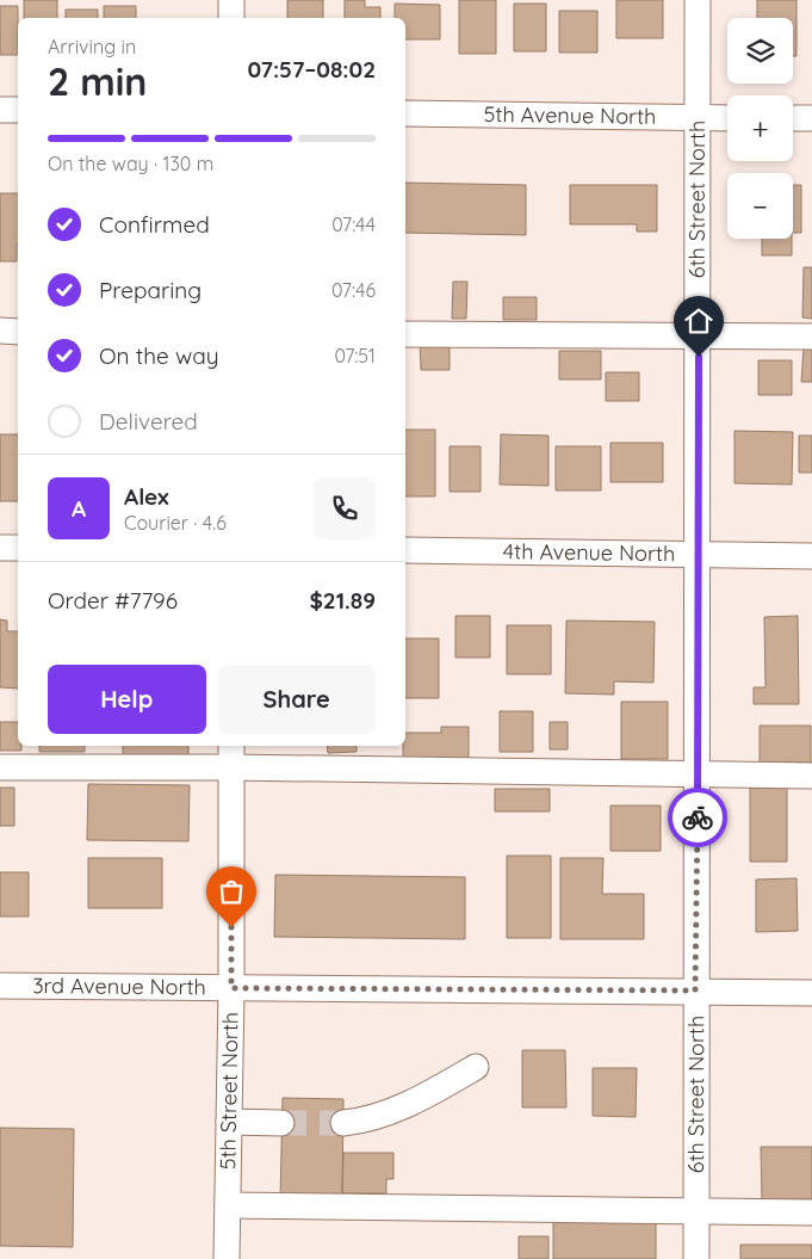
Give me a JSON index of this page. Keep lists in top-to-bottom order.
{
  "streets": {
    "street": [
      "5th Avenue North",
      "6th Street North",
      "4th Avenue North",
      "3rd Avenue North",
      "5th Street North"
    ]
  },
  "crossings": [
    ["5th Avenue North", "6th Street North"],
    ["6th Street North", "4th Avenue North"],
    ["6th Street North", "3rd Avenue North"],
    ["3rd Avenue North", "5th Street North"]
  ],
  "page": {
    "map_buttons": ["+", "−"],
    "heading": ["2 min", "Arriving in", "07:57–08:02"],
    "panel": [
      "Alex",
      "Courier · 4.6",
      "Order #7796",
      "$21.89"
    ],
    "bar": "On the way · 130 m",
    "list": [
      ["Confirmed", "07:44"],
      ["Preparing", "07:46"],
      ["On the way", "07:51"],
      "Delivered"
    ],
    "round": "A",
    "buttons": ["Help", "Share"]
  }
}
